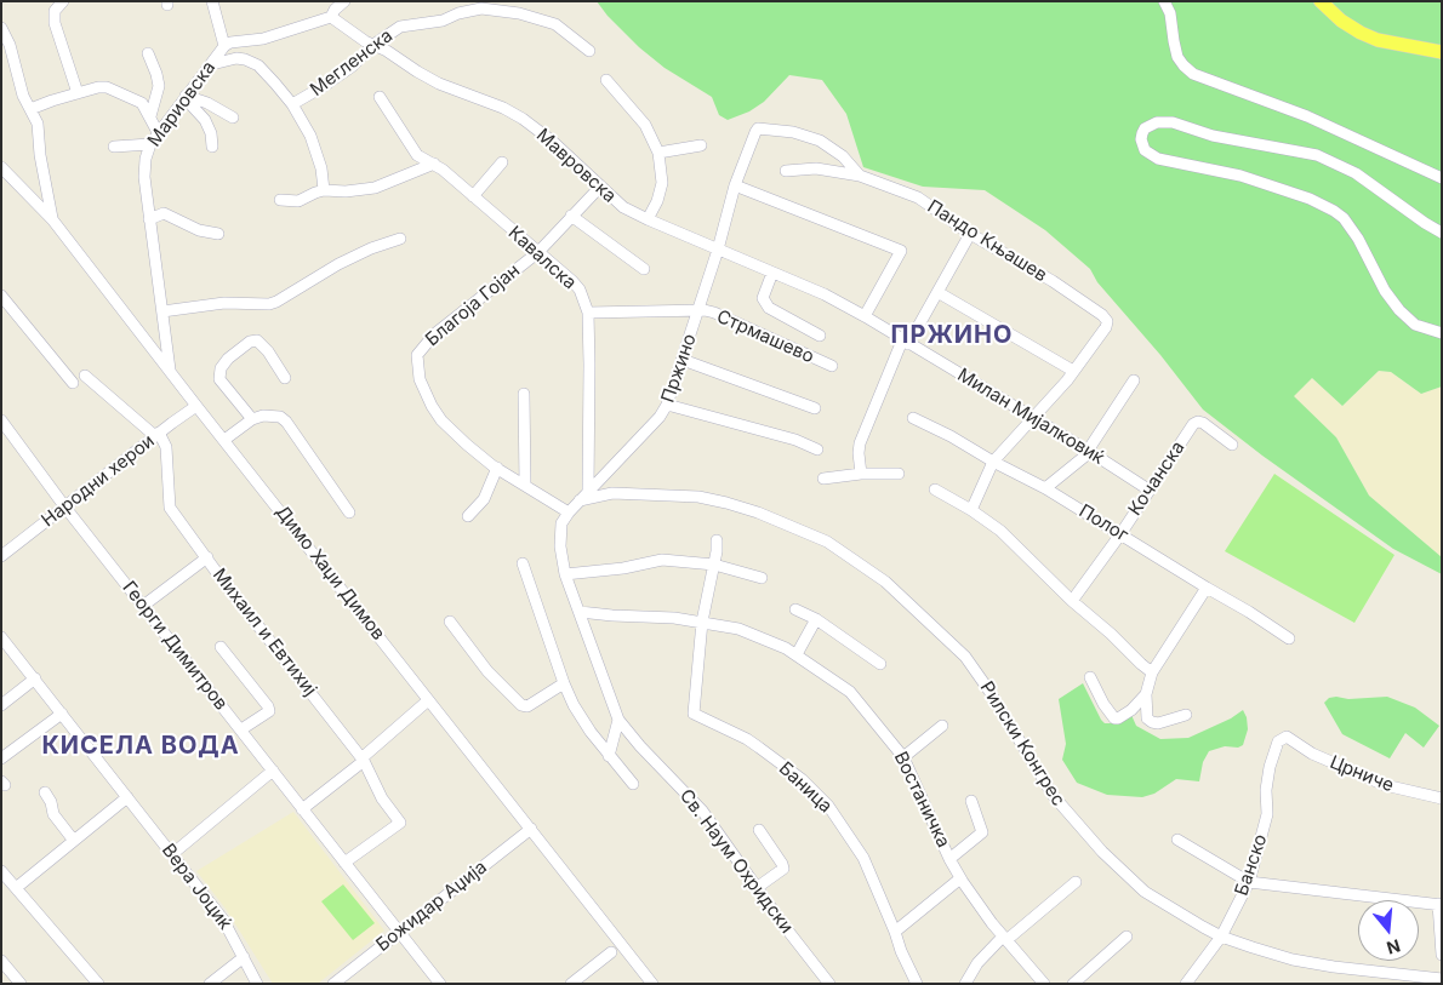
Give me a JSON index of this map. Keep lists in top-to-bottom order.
{
  "streets": {
    "street": [
      "Мегленска",
      "Мариовска",
      "Мавровска",
      "Пандо Књашев",
      "Кавалска",
      "Благоја Гојан",
      "Стрмашево",
      "Пржино",
      "Милан Мијалковиќ",
      "Кочанска",
      "Народни херои",
      "Полог",
      "Димо Хаџи Димов",
      "Михаил и Евтихиј",
      "Георги Димитров",
      "Рилски Конгрес",
      "Црниче",
      "Баница",
      "Востаничка",
      "Св. Наум Охридски",
      "Банско",
      "Вера Јоциќ",
      "Божидар Аџија"
    ]
  },
  "crossings": [
    ["Мегленска", "Мавровска"],
    ["Мариовска", "Димо Хаџи Димов"],
    ["Мавровска", "Благоја Гојан"],
    ["Мавровска", "Пржино"],
    ["Мавровска", "Милан Мијалковиќ"],
    ["Пандо Књашев", "Пржино"],
    ["Кавалска", "Благоја Гојан"],
    ["Кавалска", "Стрмашево"],
    ["Кавалска", "Пржино"],
    ["Благоја Гојан", "Пржино"],
    ["Стрмашево", "Пржино"],
    ["Пржино", "Милан Мијалковиќ"],
    ["Пржино", "Рилски Конгрес"],
    ["Пржино", "Востаничка"],
    ["Пржино", "Св. Наум Охридски"],
    ["Милан Мијалковиќ", "Кочанска"],
    ["Кочанска", "Полог"],
    ["Народни херои", "Димо Хаџи Димов"],
    ["Народни херои", "Михаил и Евтихиј"],
    ["Народни херои", "Георги Димитров"],
    ["Димо Хаџи Димов", "Божидар Аџија"],
    ["Михаил и Евтихиј", "Георги Димитров"],
    ["Георги Димитров", "Божидар Аџија"],
    ["Рилски Конгрес", "Банско"],
    ["Црниче", "Банско"],
    ["Баница", "Востаничка"],
    ["Востаничка", "Св. Наум Охридски"]
  ],
  "districts": ["ПРЖИНО", "КИСЕЛА ВОДА"],
  "north": "bottom"
}
